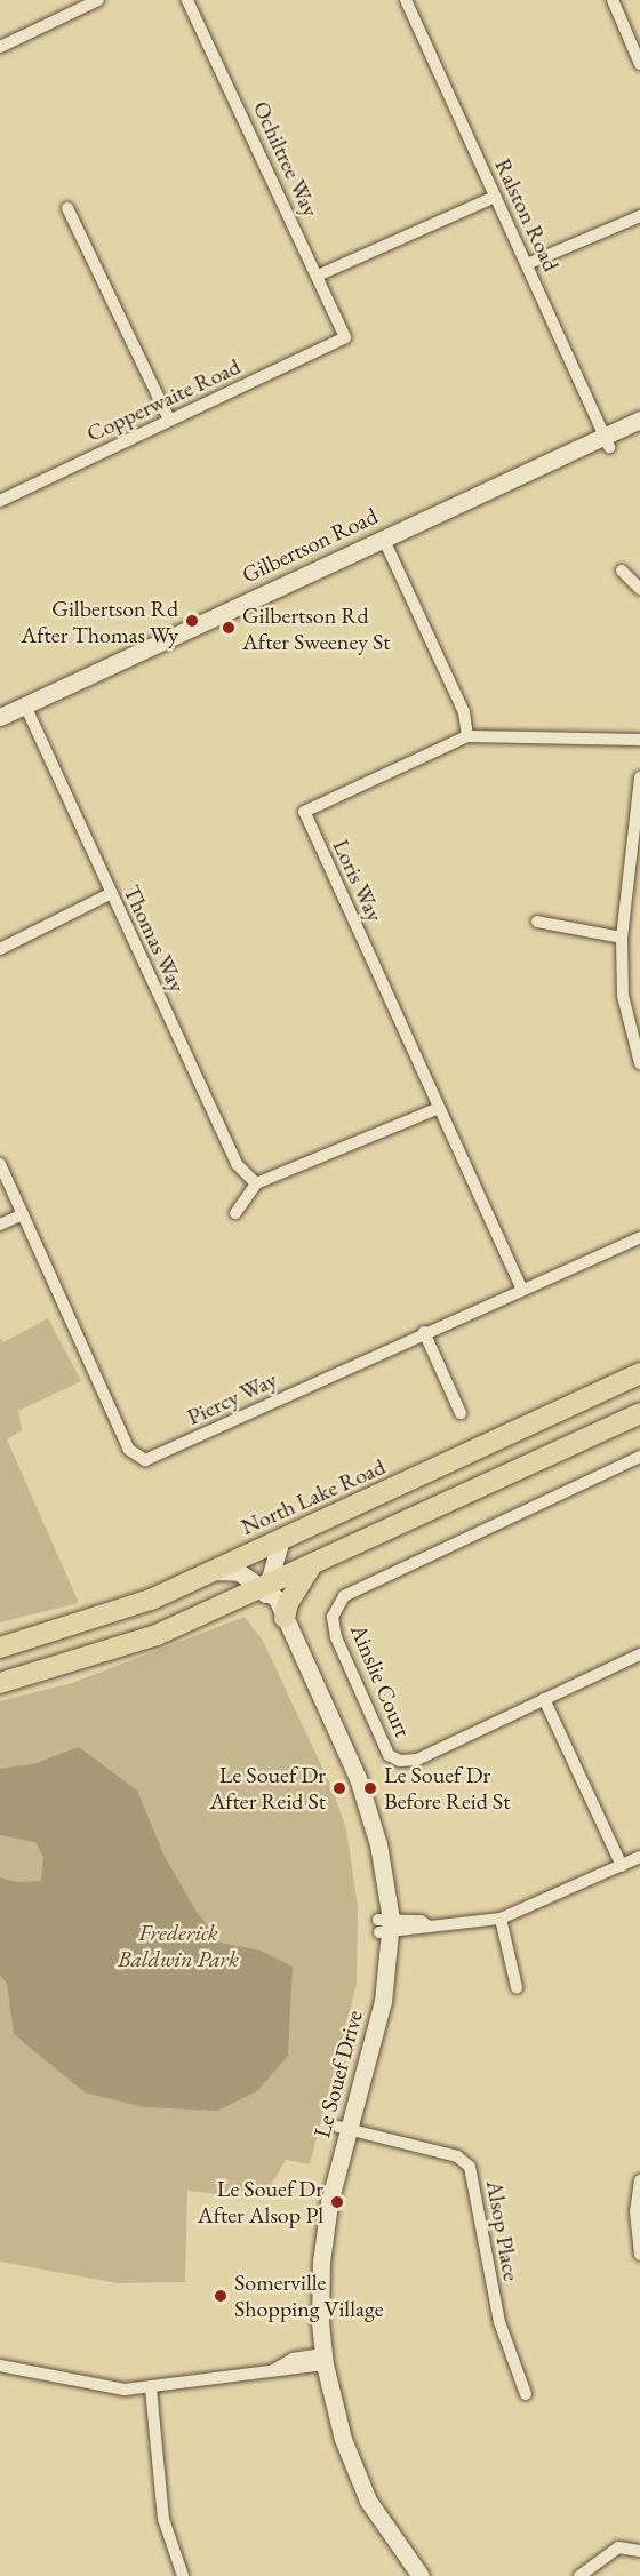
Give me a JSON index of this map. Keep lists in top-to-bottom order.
{
  "streets": {
    "main road": ["North Lake Road"],
    "street": [
      "Ochiltree Way",
      "Ralston Road",
      "Copperwaite Road",
      "Gilbertson Road",
      "Loris Way",
      "Thomas Way",
      "Piercy Way",
      "Ainslie Court",
      "Le Souef Drive",
      "Alsop Place"
    ]
  },
  "crossings": [
    ["Ochiltree Way", "Copperwaite Road"],
    ["Ralston Road", "Gilbertson Road"],
    ["Gilbertson Road", "Thomas Way"],
    ["Loris Way", "Piercy Way"],
    ["North Lake Road", "Le Souef Drive"],
    ["Le Souef Drive", "Alsop Place"]
  ],
  "parks": ["Frederick Baldwin Park"],
  "places": [
    "Gilbertson Rd After Thomas Wy",
    "Gilbertson Rd After Sweeney St",
    "Le Souef Dr After Reid St",
    "Le Souef Dr Before Reid St",
    "Le Souef Dr After Alsop Pl",
    "Somerville Shopping Village"
  ]
}
